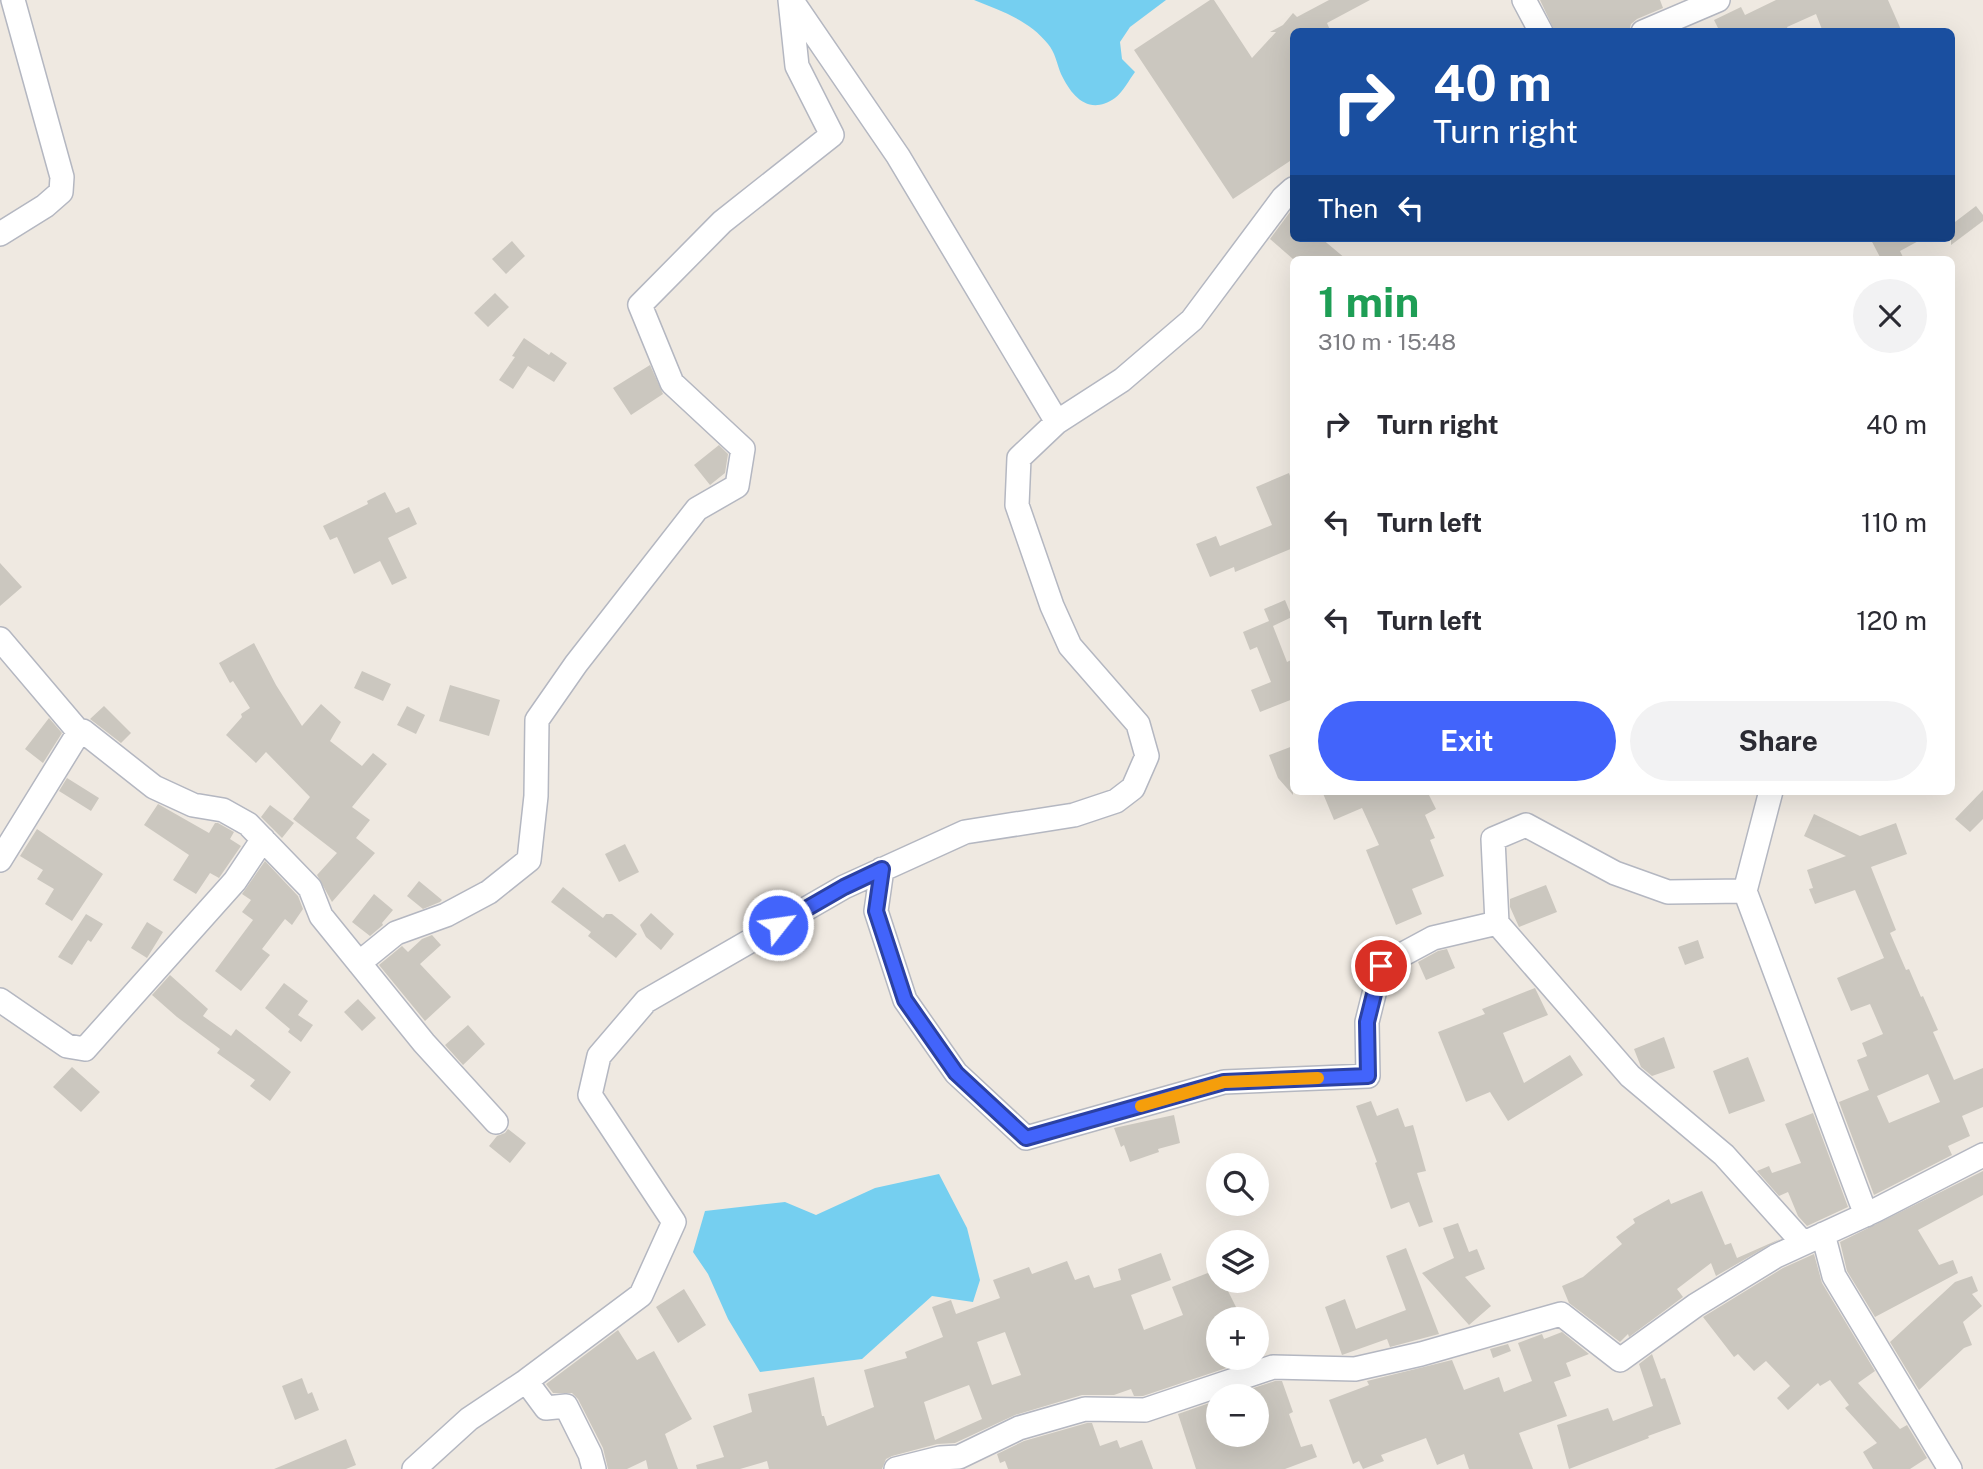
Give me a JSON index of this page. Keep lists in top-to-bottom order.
{
  "page": {
    "turn": ["40 m", "Turn right"],
    "then": "Then",
    "heading": ["1 min", "310 m · 15:48"],
    "list": [
      {
        "name": "Turn right",
        "value": "40 m"
      },
      {
        "name": "Turn left",
        "value": "110 m"
      },
      {
        "name": "Turn left",
        "value": "120 m"
      }
    ],
    "buttons": ["Exit", "Share"],
    "map_buttons": ["+", "−"]
  }
}
